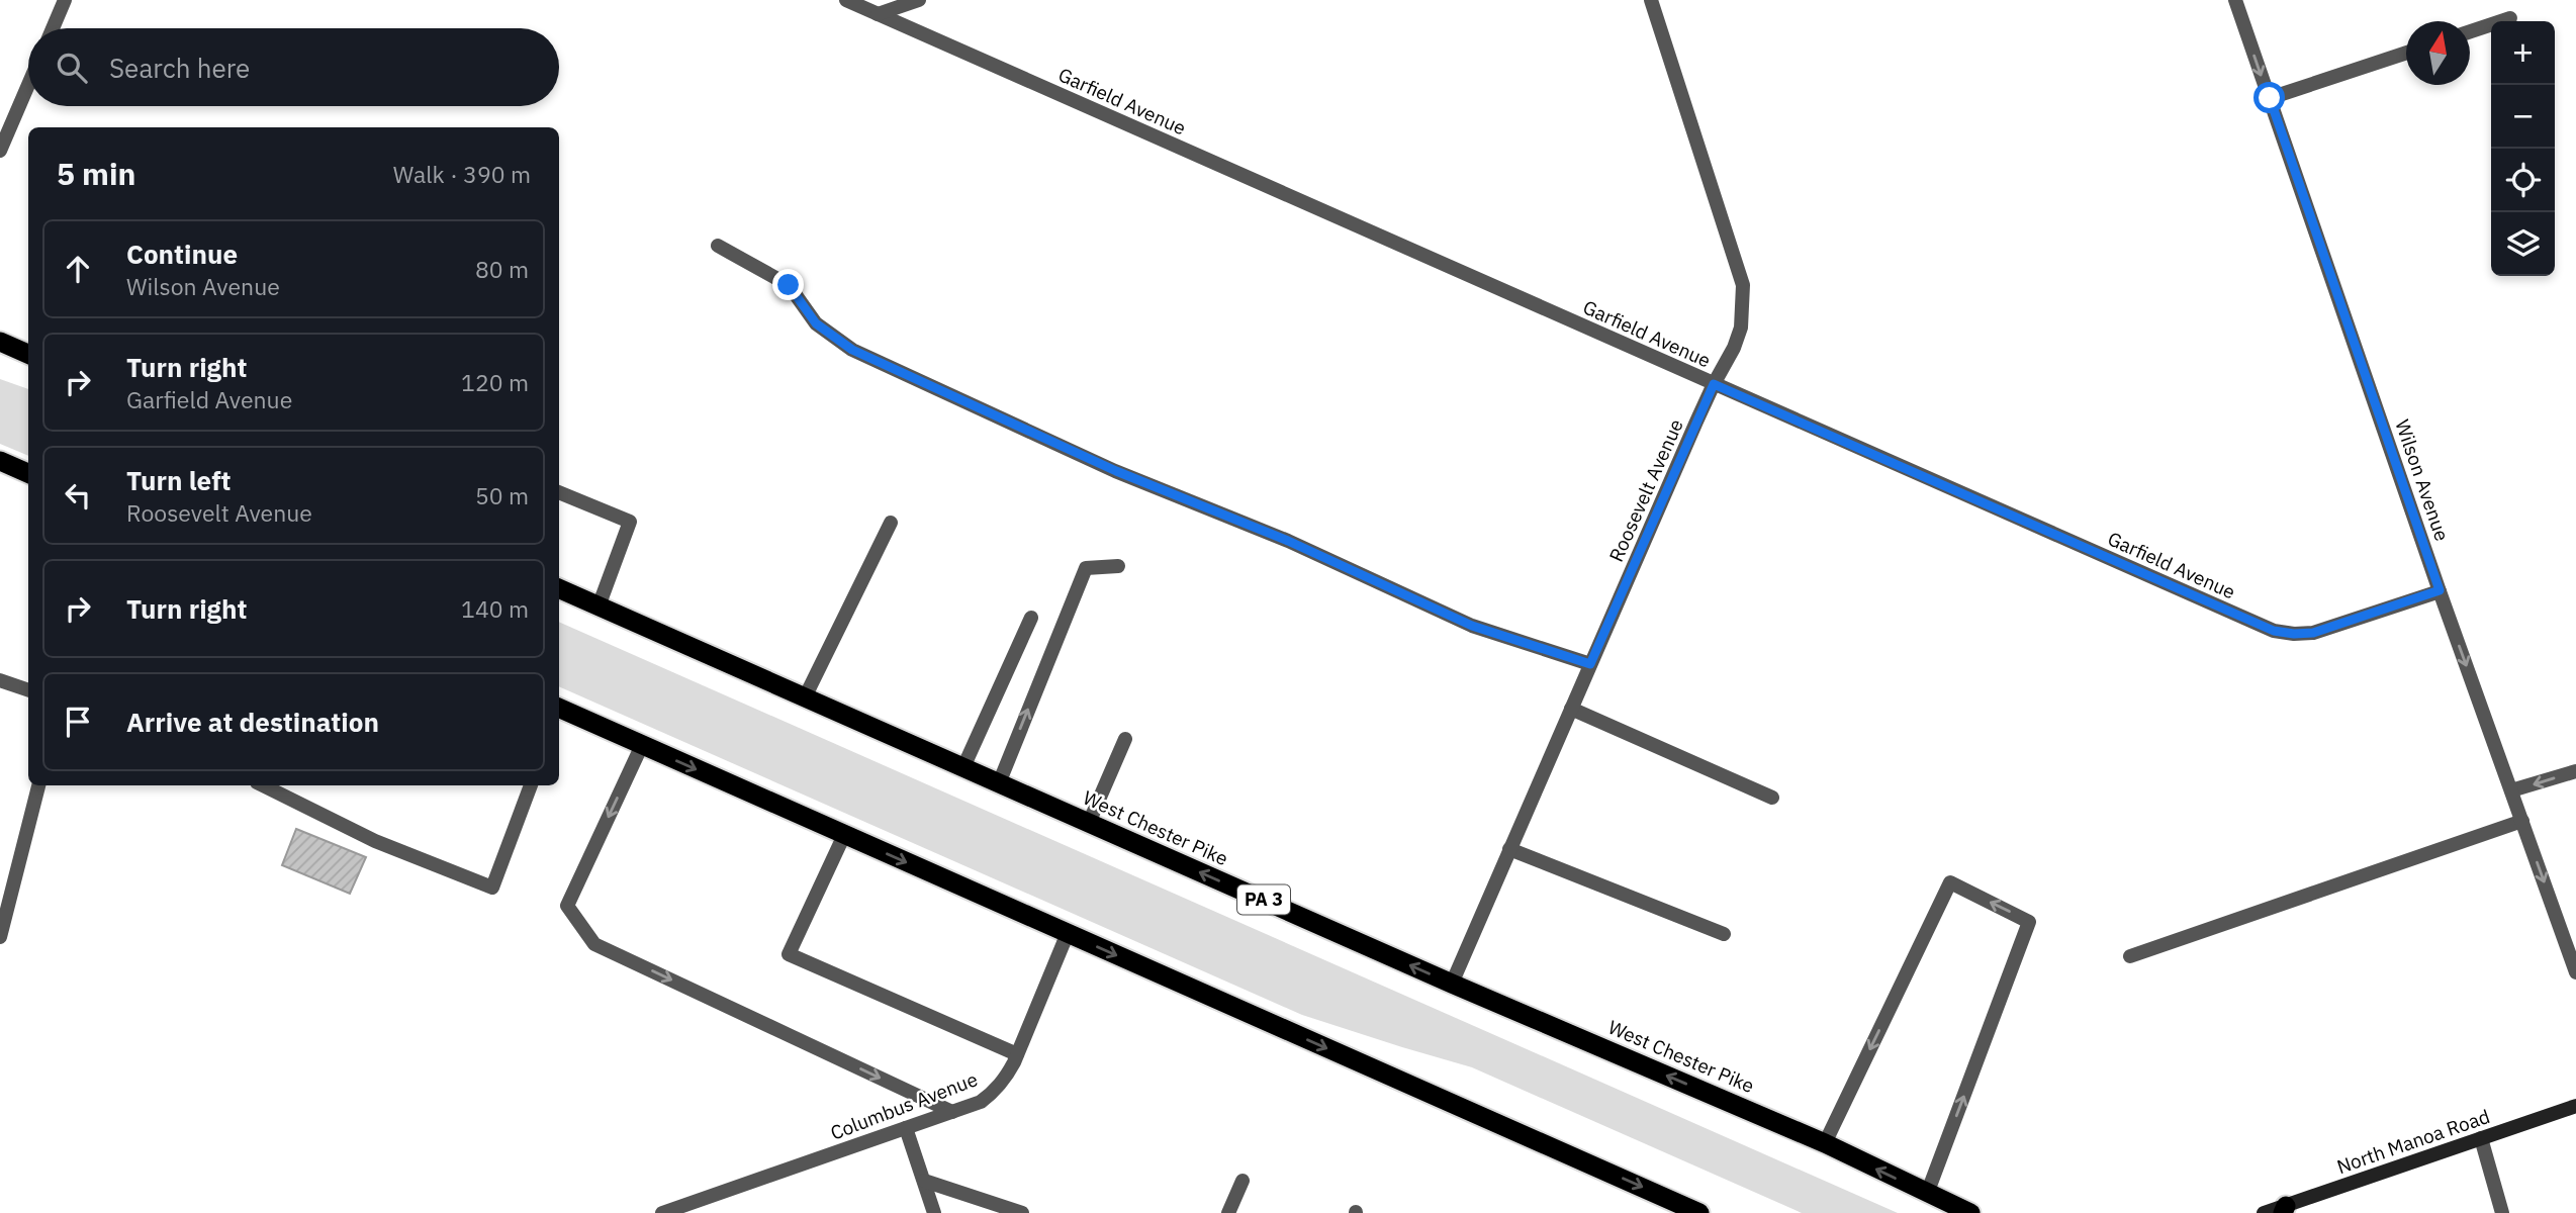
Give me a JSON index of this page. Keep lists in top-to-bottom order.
{
  "streets": {
    "highway": ["West Chester Pike", "PA 3"],
    "main road": ["North Manoa Road"],
    "street": [
      "Garfield Avenue",
      "Wilson Avenue",
      "Roosevelt Avenue",
      "Columbus Avenue"
    ]
  },
  "crossings": [
    ["Garfield Avenue", "Wilson Avenue"],
    ["Garfield Avenue", "Roosevelt Avenue"],
    ["Roosevelt Avenue", "West Chester Pike"]
  ],
  "one_way": ["Wilson Avenue"],
  "north": "top",
  "page": {
    "map_buttons": ["+", "−"],
    "search": "Search here",
    "heading": ["5 min", "Walk · 390 m"],
    "list": [
      ["Continue", "Wilson Avenue", "80 m"],
      ["Turn right", "Garfield Avenue", "120 m"],
      ["Turn left", "Roosevelt Avenue", "50 m"],
      ["Turn right", "140 m"],
      "Arrive at destination"
    ]
  }
}
